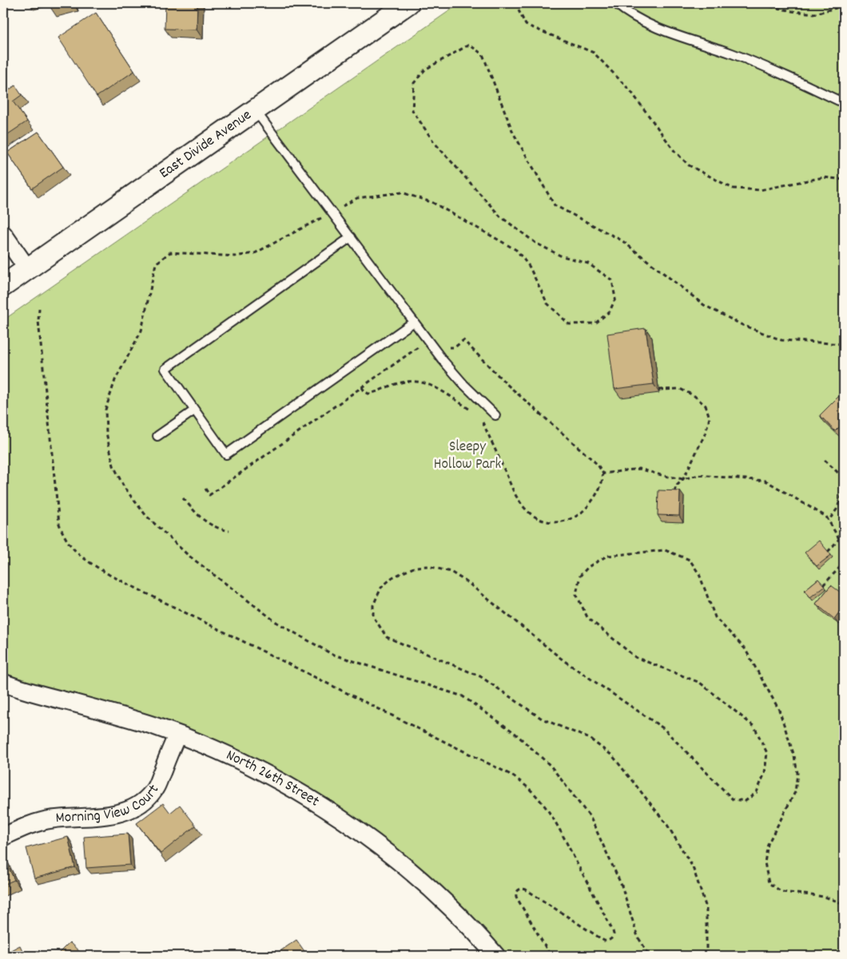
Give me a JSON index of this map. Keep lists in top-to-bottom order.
{
  "streets": {
    "street": ["East Divide Avenue", "North 26th Street", "Morning View Court"]
  },
  "crossings": [
    ["North 26th Street", "Morning View Court"]
  ],
  "parks": ["Sleepy Hollow Park"]
}
